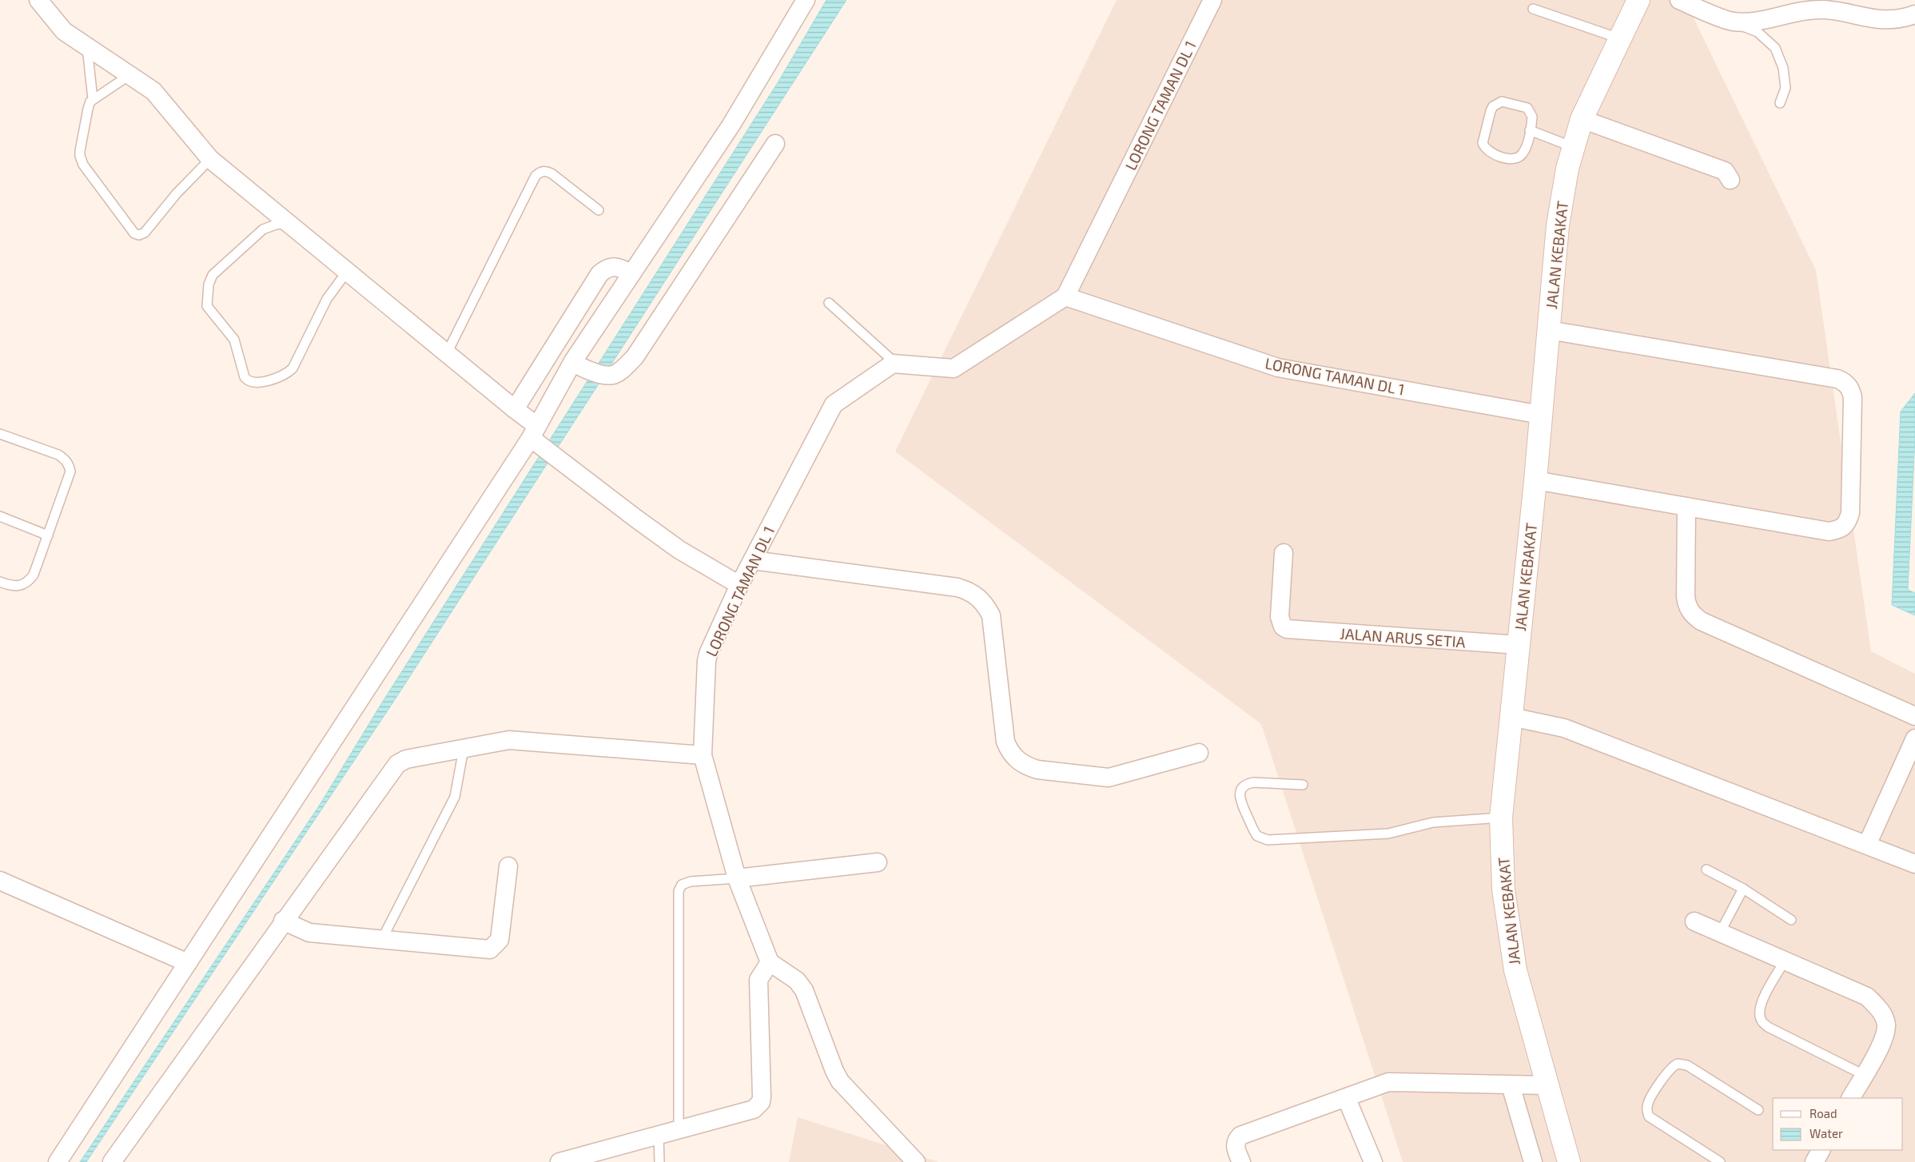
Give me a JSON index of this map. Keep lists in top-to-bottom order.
{
  "streets": {
    "street": ["LORONG TAMAN DL 1", "JALAN KEBAKAT", "JALAN ARUS SETIA"]
  },
  "crossings": [
    ["LORONG TAMAN DL 1", "JALAN KEBAKAT"],
    ["JALAN KEBAKAT", "JALAN ARUS SETIA"]
  ],
  "legend": ["Road", "Water"]
}
